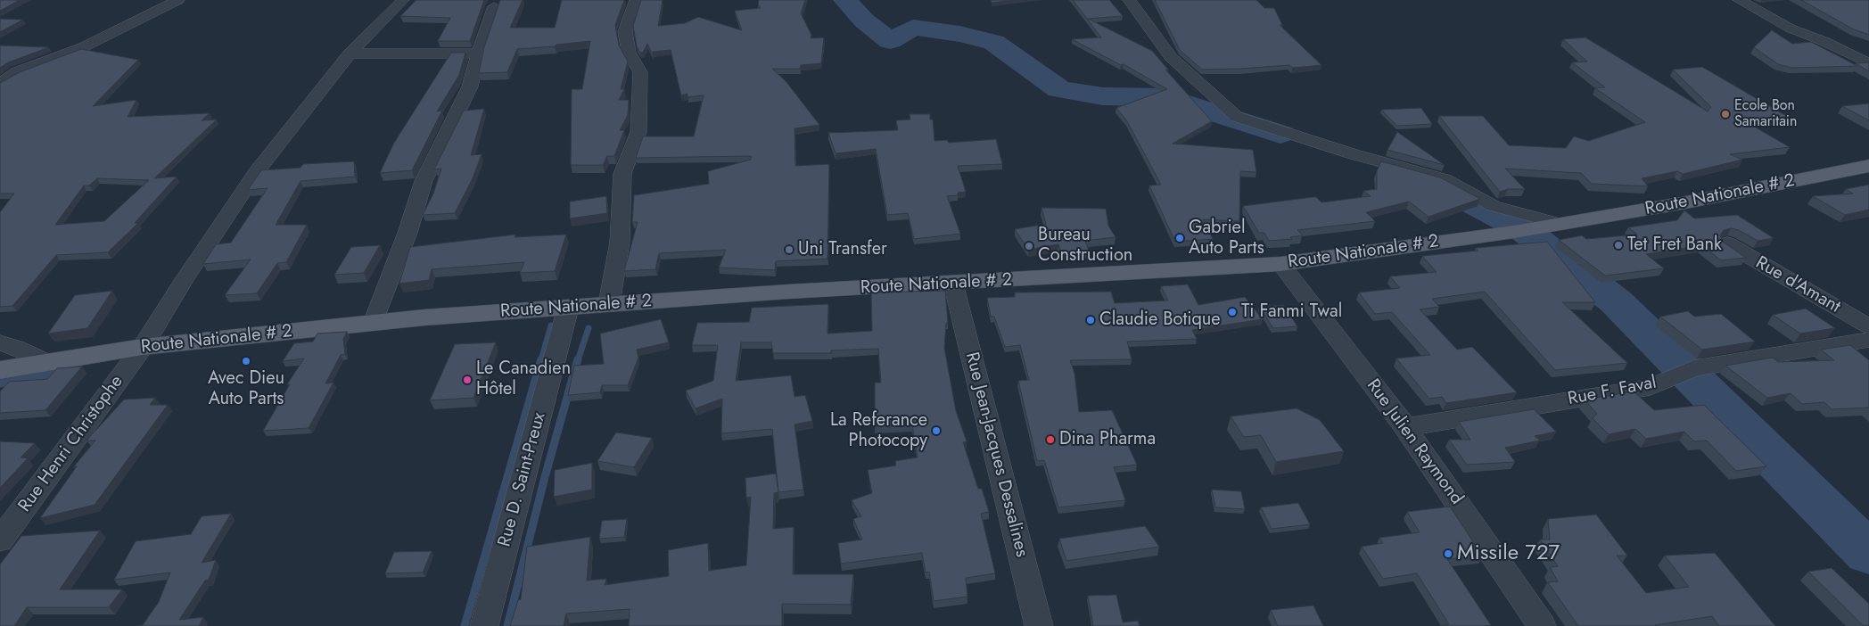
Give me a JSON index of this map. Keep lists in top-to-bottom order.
{
  "streets": {
    "main road": ["Route Nationale # 2"],
    "street": [
      "Rue d'Amant",
      "Rue F. Faval",
      "Rue Julien Raymond",
      "Rue Henri Christophe",
      "Rue Jean-Jacques Dessalines",
      "Rue D. Saint-Preux"
    ]
  },
  "crossings": [
    ["Route Nationale # 2", "Rue Julien Raymond"],
    ["Route Nationale # 2", "Rue Henri Christophe"],
    ["Route Nationale # 2", "Rue Jean-Jacques Dessalines"],
    ["Route Nationale # 2", "Rue D. Saint-Preux"],
    ["Rue F. Faval", "Rue Julien Raymond"]
  ],
  "places": [
    "Ecole Bon Samaritain",
    "Gabriel Auto Parts",
    "Tet Fret Bank",
    "Bureau Construction",
    "Uni Transfer",
    "Ti Fanmi Twal",
    "Claudie Botique",
    "Avec Dieu Auto Parts",
    "Le Canadien Hôtel",
    "La Referance Photocopy",
    "Dina Pharma",
    "Missile 727"
  ]
}
